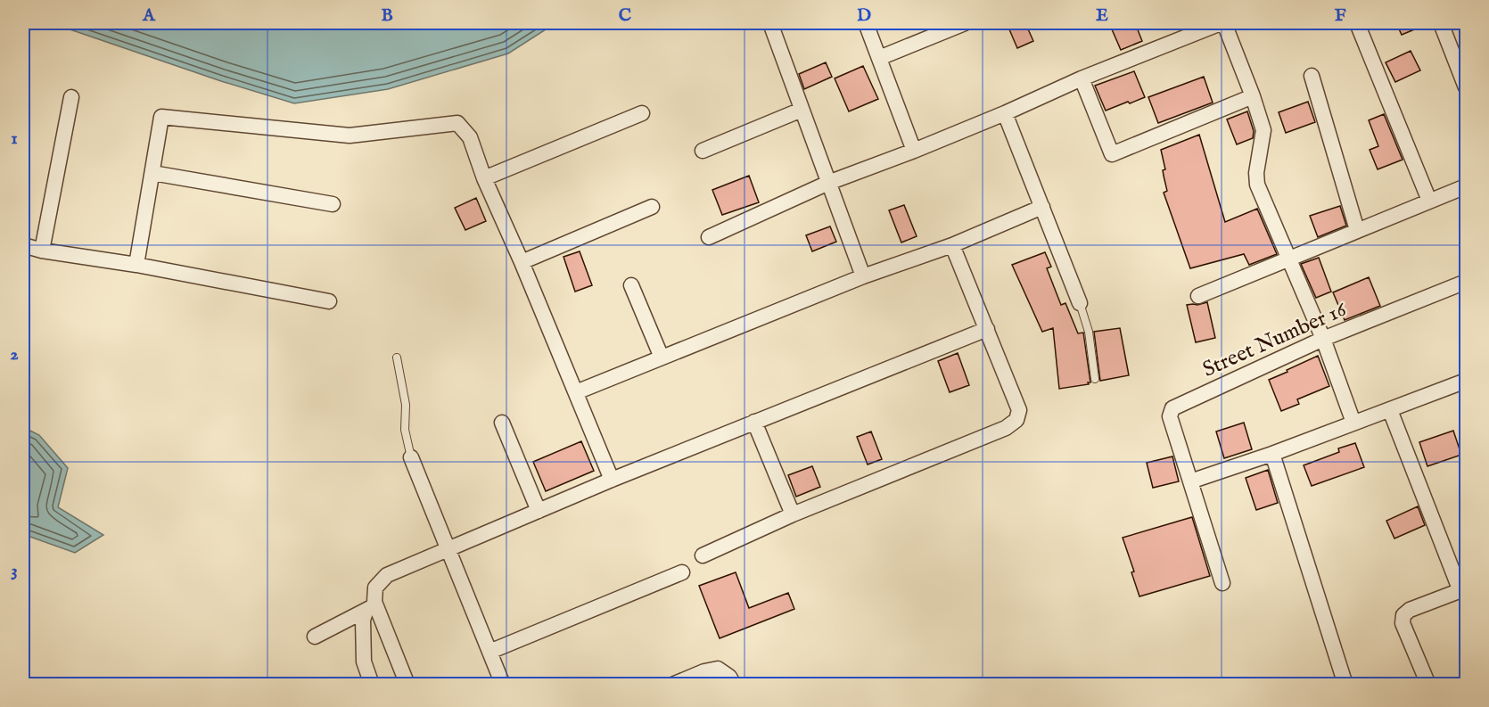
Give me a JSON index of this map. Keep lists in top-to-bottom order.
{
  "streets": {
    "street": ["Street Number 16"]
  },
  "grid": {
    "columns": [
      "A",
      "B",
      "C",
      "D",
      "E",
      "F"
    ],
    "rows": ["1", "2", "3"]
  }
}
